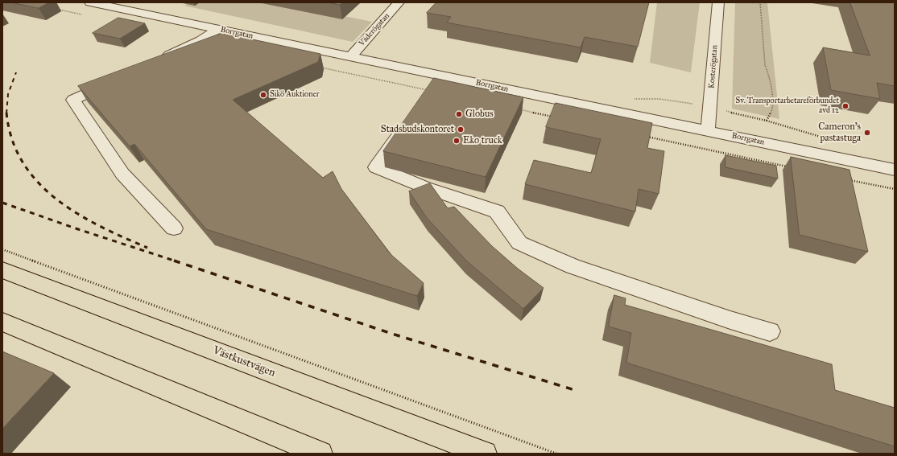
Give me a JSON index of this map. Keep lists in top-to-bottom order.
{
  "streets": {
    "main road": ["Västkustvägen"],
    "street": ["Väderögatan", "Borrgatan", "Kosterögatan"]
  },
  "crossings": [
    ["Väderögatan", "Borrgatan"],
    ["Borrgatan", "Kosterögatan"]
  ],
  "places": [
    "Sikö Auktioner",
    "Sv. Transportarbetareförbundet avd 12",
    "Globus",
    "Stadsbudskontoret",
    "Cameron's pastastuga",
    "Eko truck"
  ]
}
